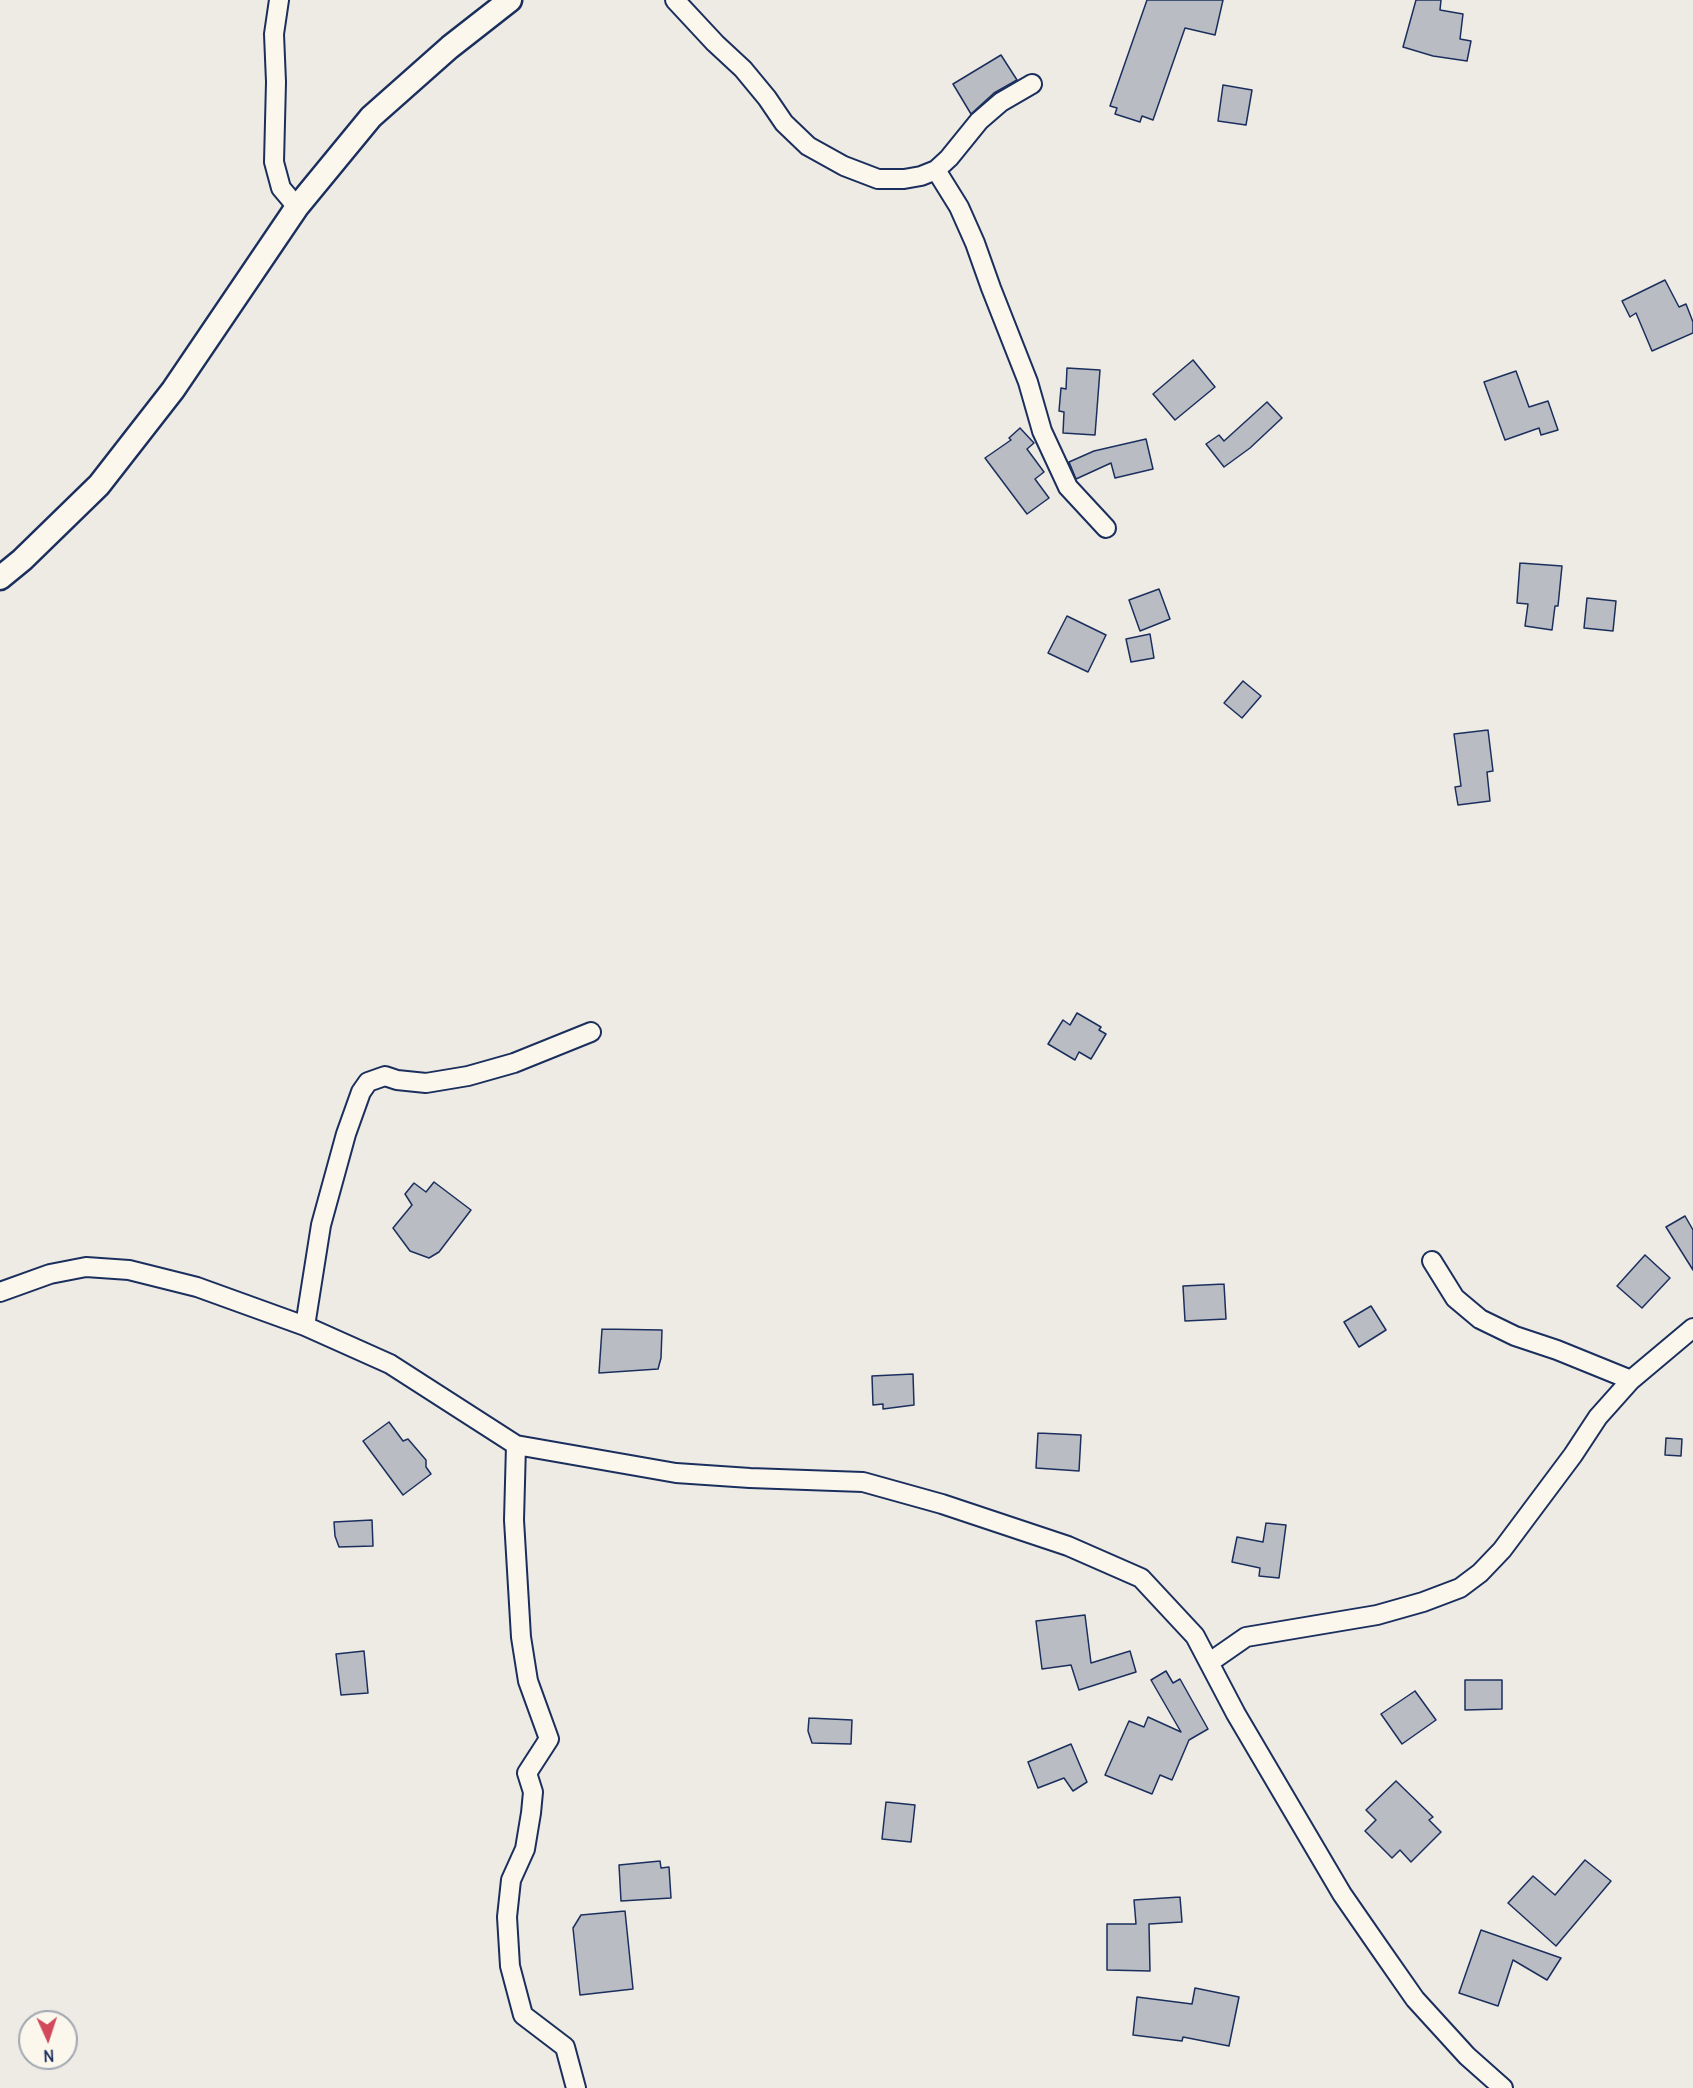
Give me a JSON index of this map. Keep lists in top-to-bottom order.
{
  "north": "bottom"
}
